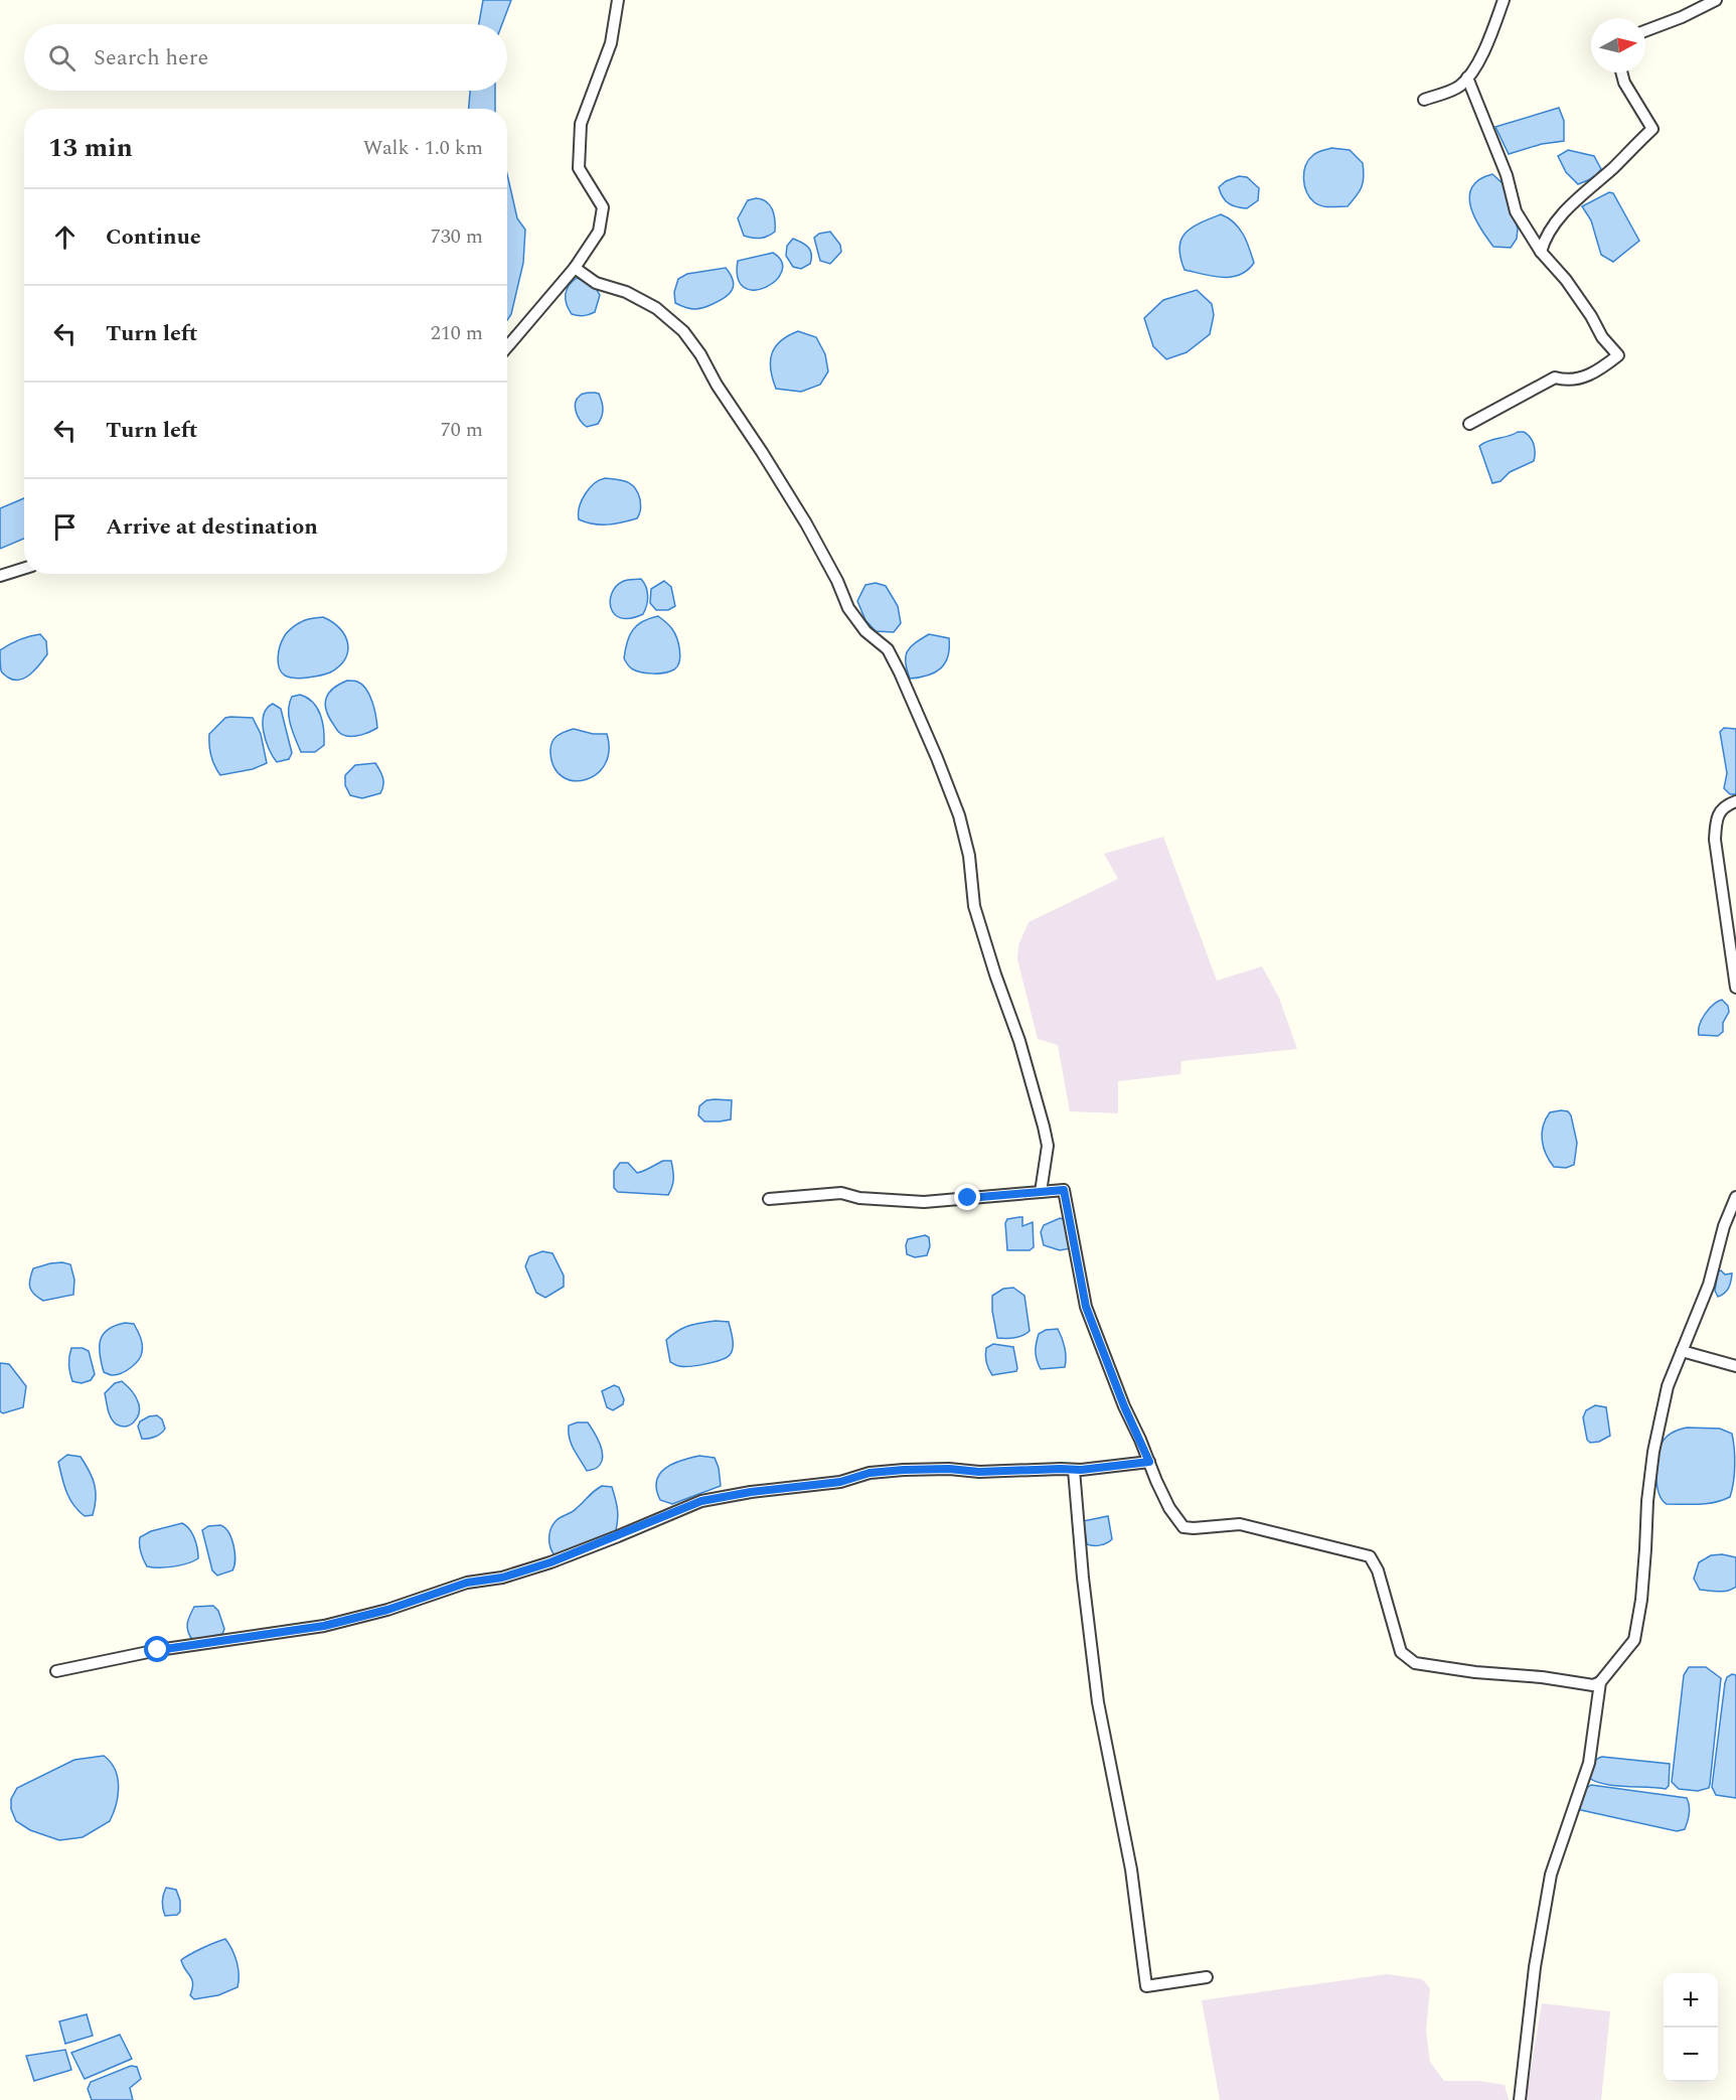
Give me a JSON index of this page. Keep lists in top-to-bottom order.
{
  "north": "right",
  "page": {
    "search": "Search here",
    "heading": ["13 min", "Walk · 1.0 km"],
    "list": [
      ["Continue", "730 m"],
      ["Turn left", "210 m"],
      ["Turn left", "70 m"],
      "Arrive at destination"
    ],
    "map_buttons": ["+", "−"]
  }
}
